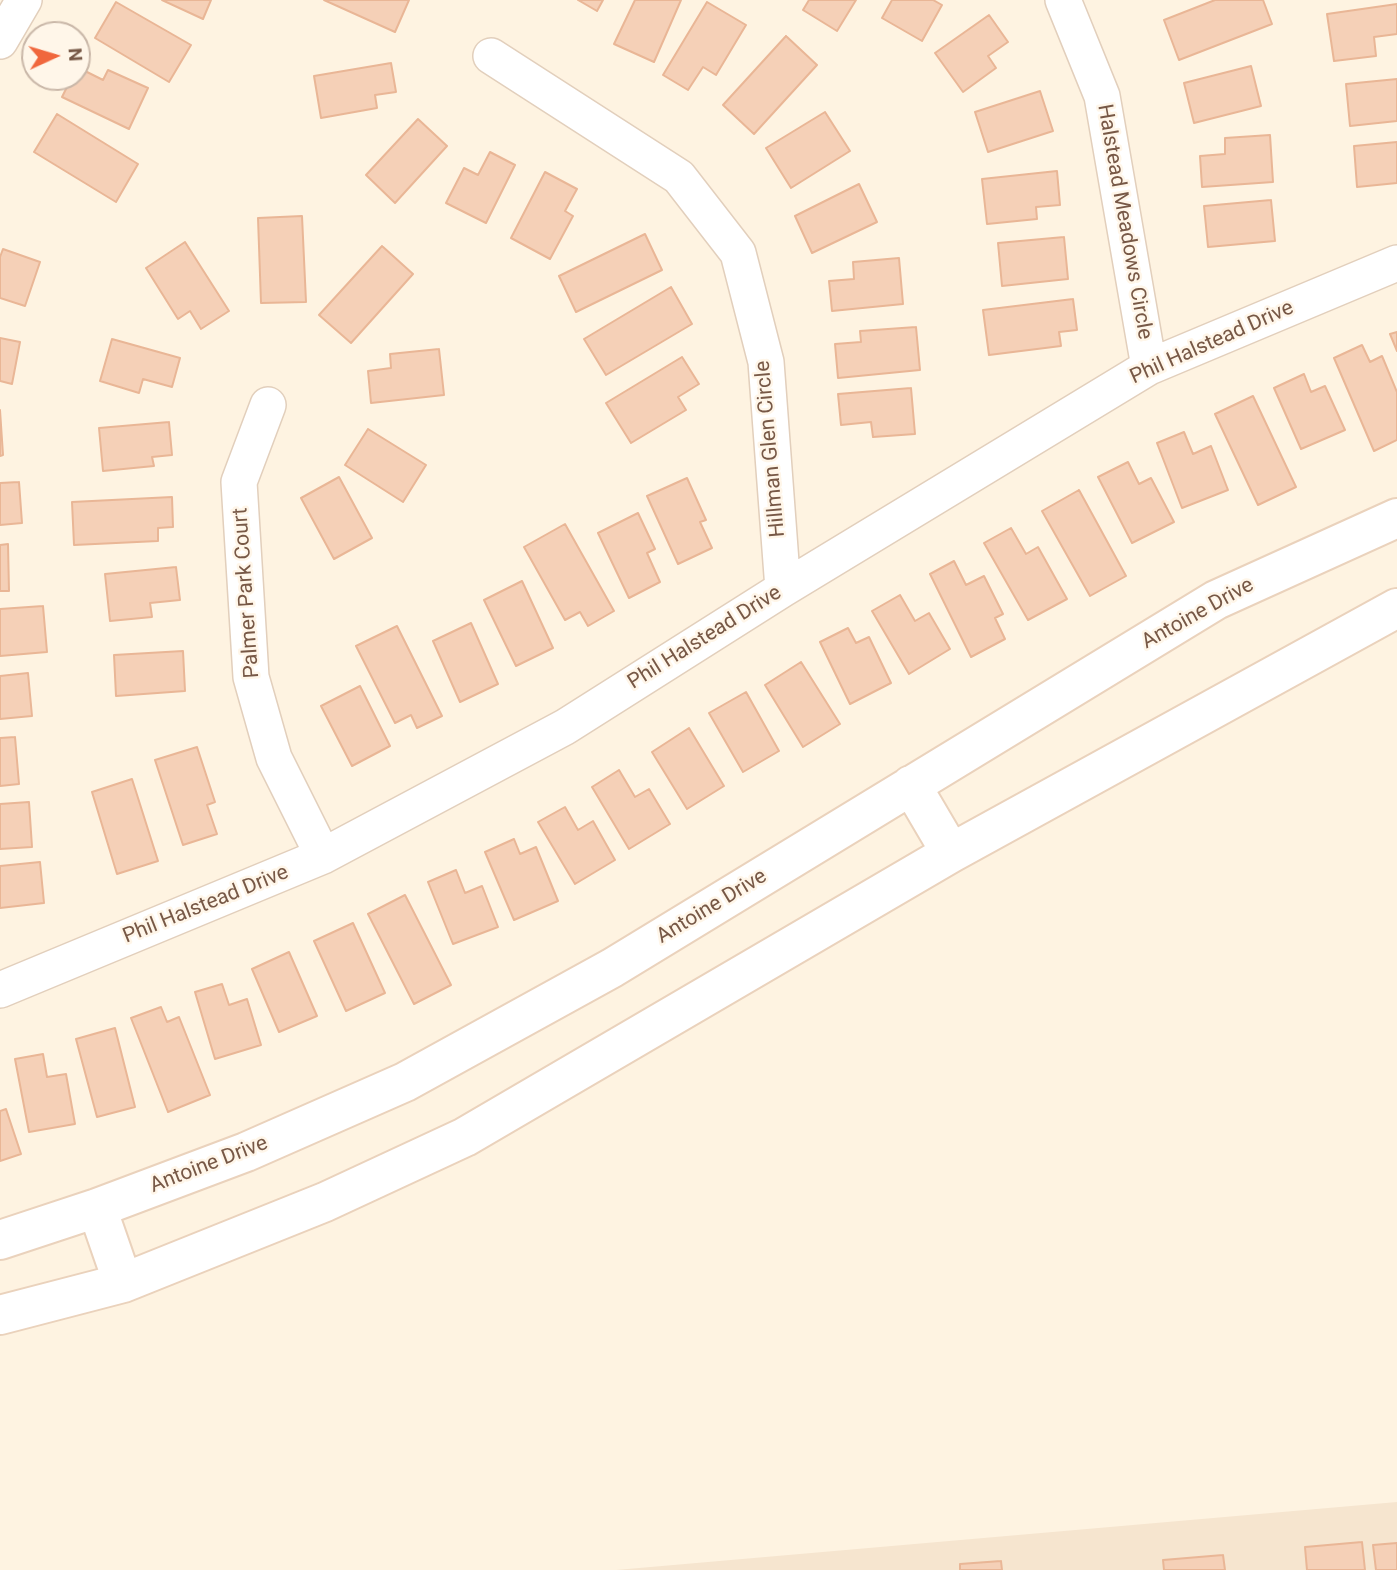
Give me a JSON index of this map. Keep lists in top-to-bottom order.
{
  "streets": {
    "main road": ["Antoine Drive"],
    "street": [
      "Halstead Meadows Circle",
      "Phil Halstead Drive",
      "Hillman Glen Circle",
      "Palmer Park Court"
    ]
  },
  "crossings": [
    ["Halstead Meadows Circle", "Phil Halstead Drive"],
    ["Phil Halstead Drive", "Hillman Glen Circle"],
    ["Phil Halstead Drive", "Palmer Park Court"]
  ],
  "north": "right"
}
